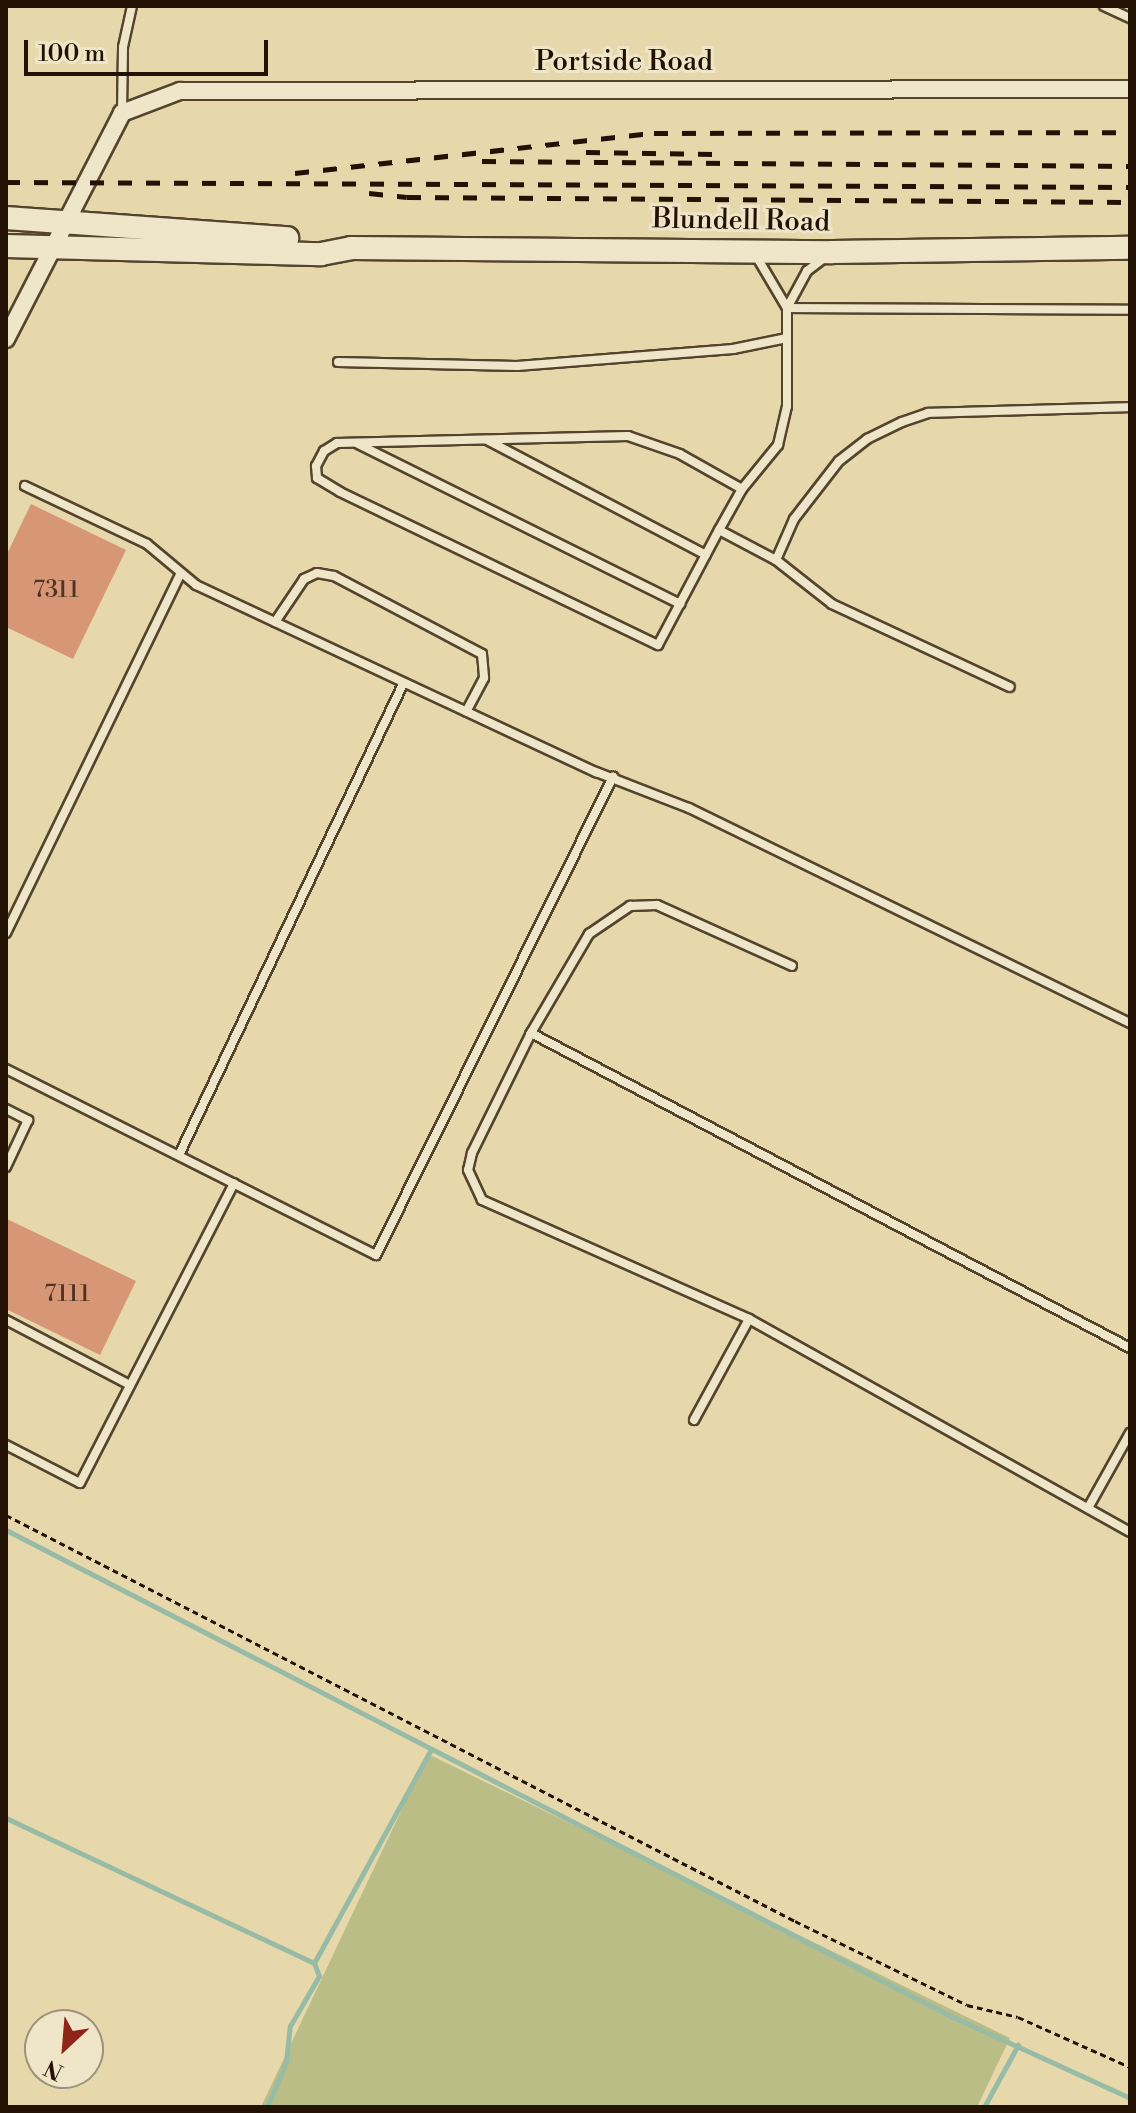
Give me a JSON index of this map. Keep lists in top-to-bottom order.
{
  "streets": {
    "main road": ["Blundell Road"],
    "street": ["Portside Road"]
  },
  "house_numbers": ["7311", "7111"],
  "scale_bar": "100 m",
  "north": "bottom left"
}
